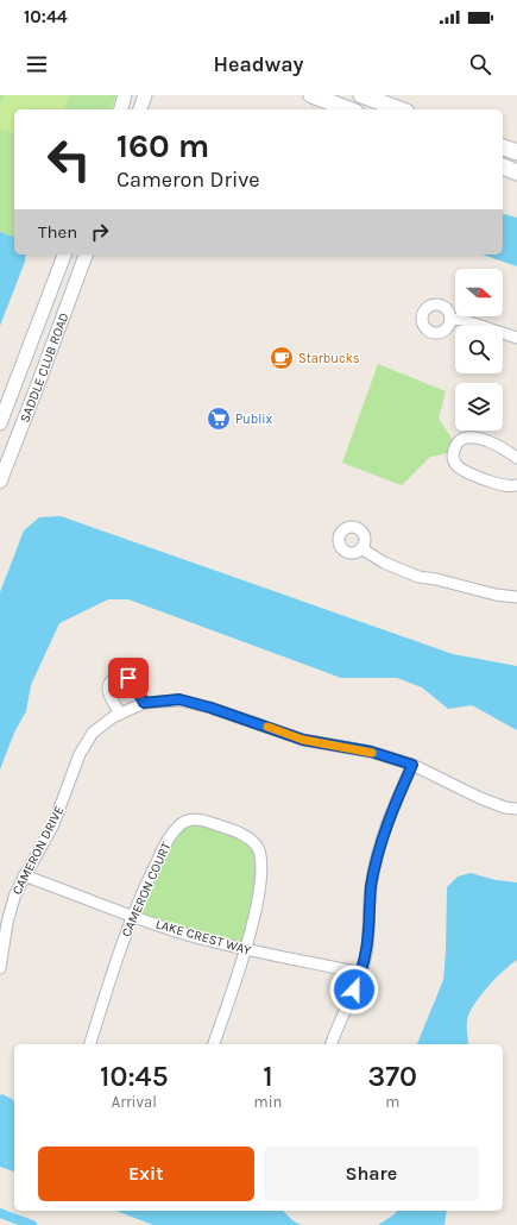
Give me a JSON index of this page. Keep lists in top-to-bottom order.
{
  "streets": {
    "street": [
      "SADDLE CLUB ROAD",
      "CAMERON DRIVE",
      "CAMERON COURT",
      "LAKE CREST WAY"
    ]
  },
  "crossings": [
    ["CAMERON DRIVE", "LAKE CREST WAY"],
    ["CAMERON COURT", "LAKE CREST WAY"]
  ],
  "places": {
    "cafe": ["Starbucks"],
    "supermarket": ["Publix"]
  },
  "north": "right",
  "page": {
    "status": "10:44",
    "header": "Headway",
    "turn": ["160 m", "Cameron Drive"],
    "then": "Then",
    "eta": [
      "10:45",
      "Arrival",
      "1",
      "min",
      "370",
      "m"
    ],
    "buttons": ["Exit", "Share"]
  }
}
